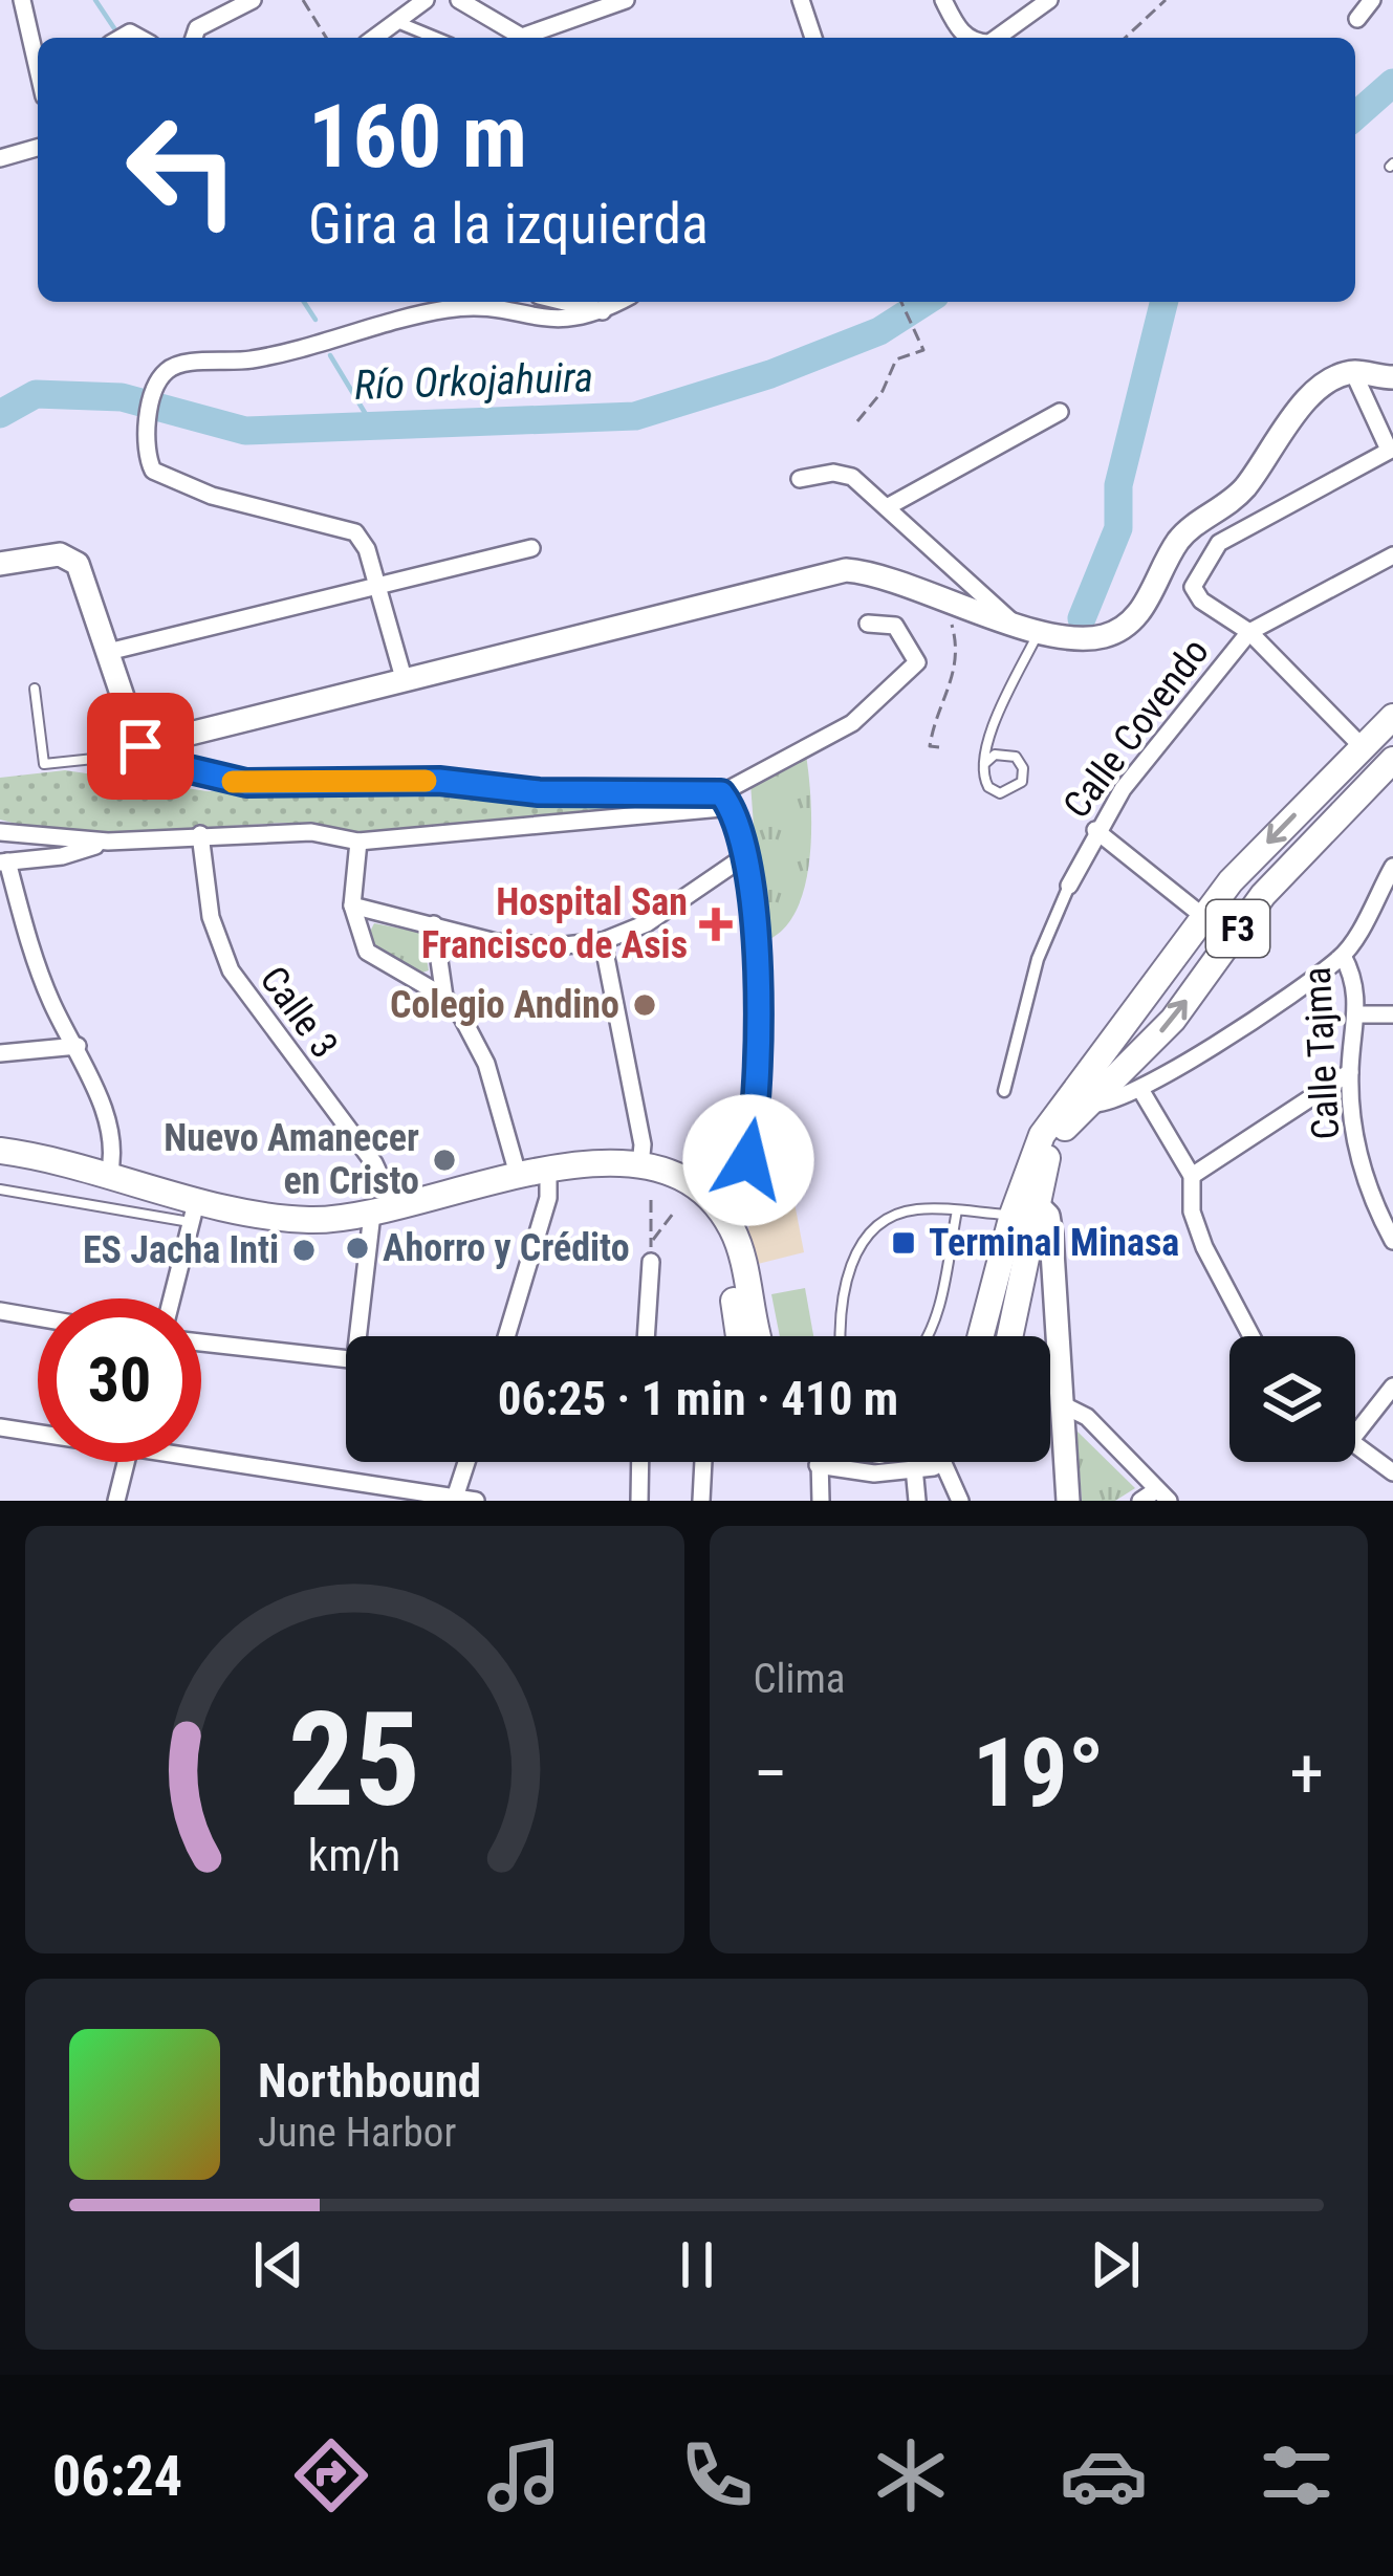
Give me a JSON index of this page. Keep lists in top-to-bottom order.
{
  "streets": {
    "main road": ["F3"],
    "street": ["Calle Covendo", "Calle 3", "Calle Tajma"]
  },
  "water": ["Río Orkojahuira"],
  "places": {
    "health": ["Hospital San Francisco de Asis"],
    "other": [
      "Colegio Andino",
      "Nuevo Amanecer en Cristo",
      "Ahorro y Crédito",
      "ES Jacha Inti"
    ],
    "transit": ["Terminal Minasa"]
  },
  "page": {
    "turn": ["160 m", "Gira a la izquierda"],
    "limit": "30",
    "trip": "06:25 · 1 min · 410 m",
    "tile": "Clima",
    "heat": ["−", "19°", "+"],
    "song": ["Northbound", "June Harbor"],
    "tabs": "06:24",
    "gauge": ["25", "km/h"]
  }
}
